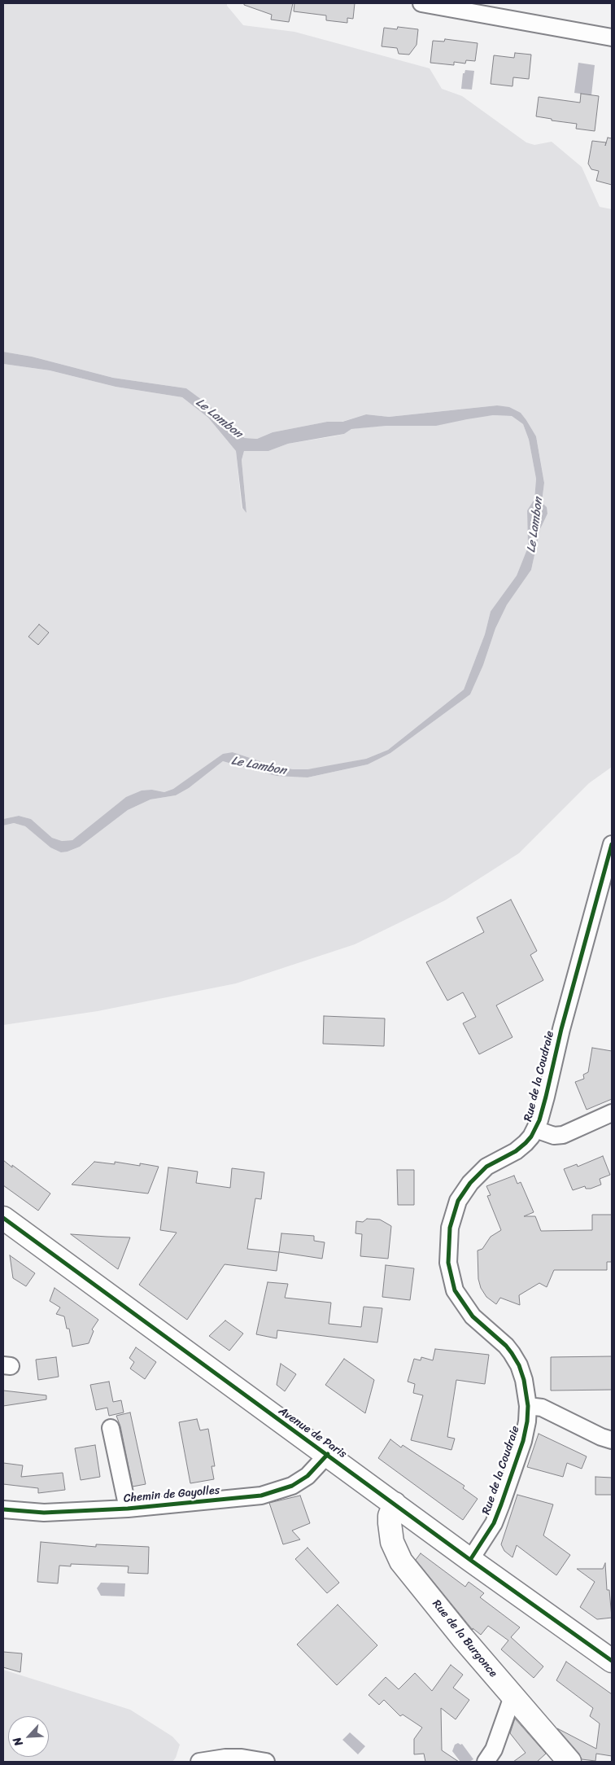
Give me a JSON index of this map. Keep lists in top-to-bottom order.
{
  "streets": {
    "main road": ["Avenue de Paris", "Rue de la Burgonce"],
    "street": ["Rue de la Coudraie", "Chemin de Gayolles"]
  },
  "crossings": [
    ["Rue de la Coudraie", "Avenue de Paris"],
    ["Avenue de Paris", "Chemin de Gayolles"],
    ["Avenue de Paris", "Rue de la Burgonce"]
  ],
  "water": ["Le Lambon"],
  "north": "bottom left"
}
